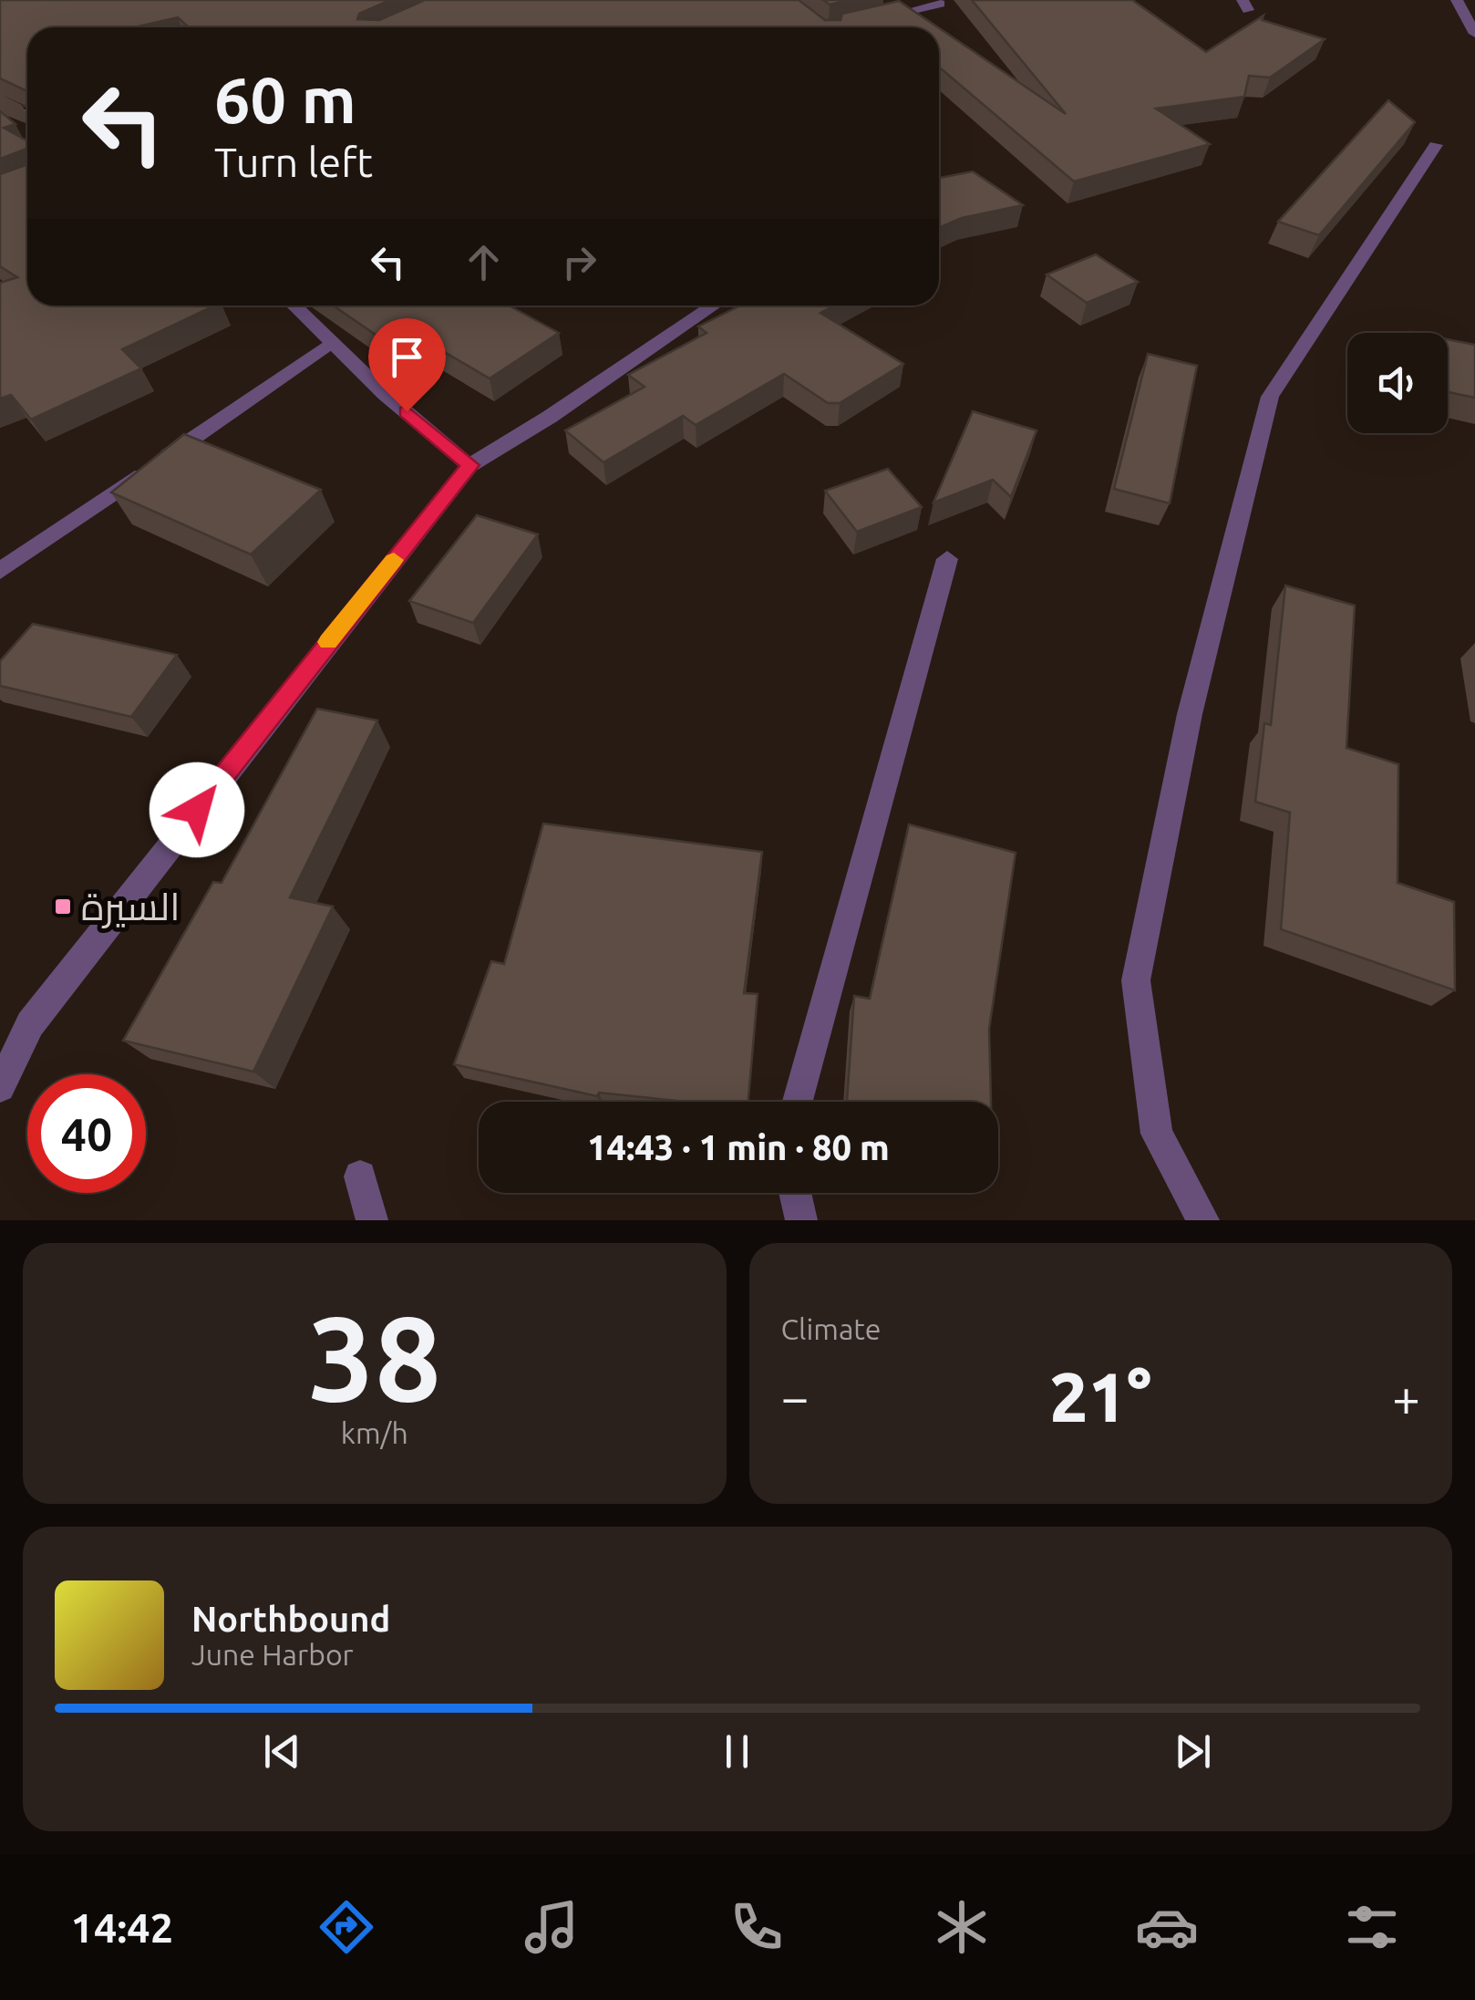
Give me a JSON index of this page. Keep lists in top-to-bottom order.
{
  "places": {
    "transit": ["السيرة"]
  },
  "page": {
    "turn": ["60 m", "Turn left"],
    "limit": "40",
    "trip": "14:43 · 1 min · 80 m",
    "tile": [
      ["38", "km/h"],
      "Climate"
    ],
    "heat": ["−", "21°", "+"],
    "song": ["Northbound", "June Harbor"],
    "tabs": "14:42"
  }
}
